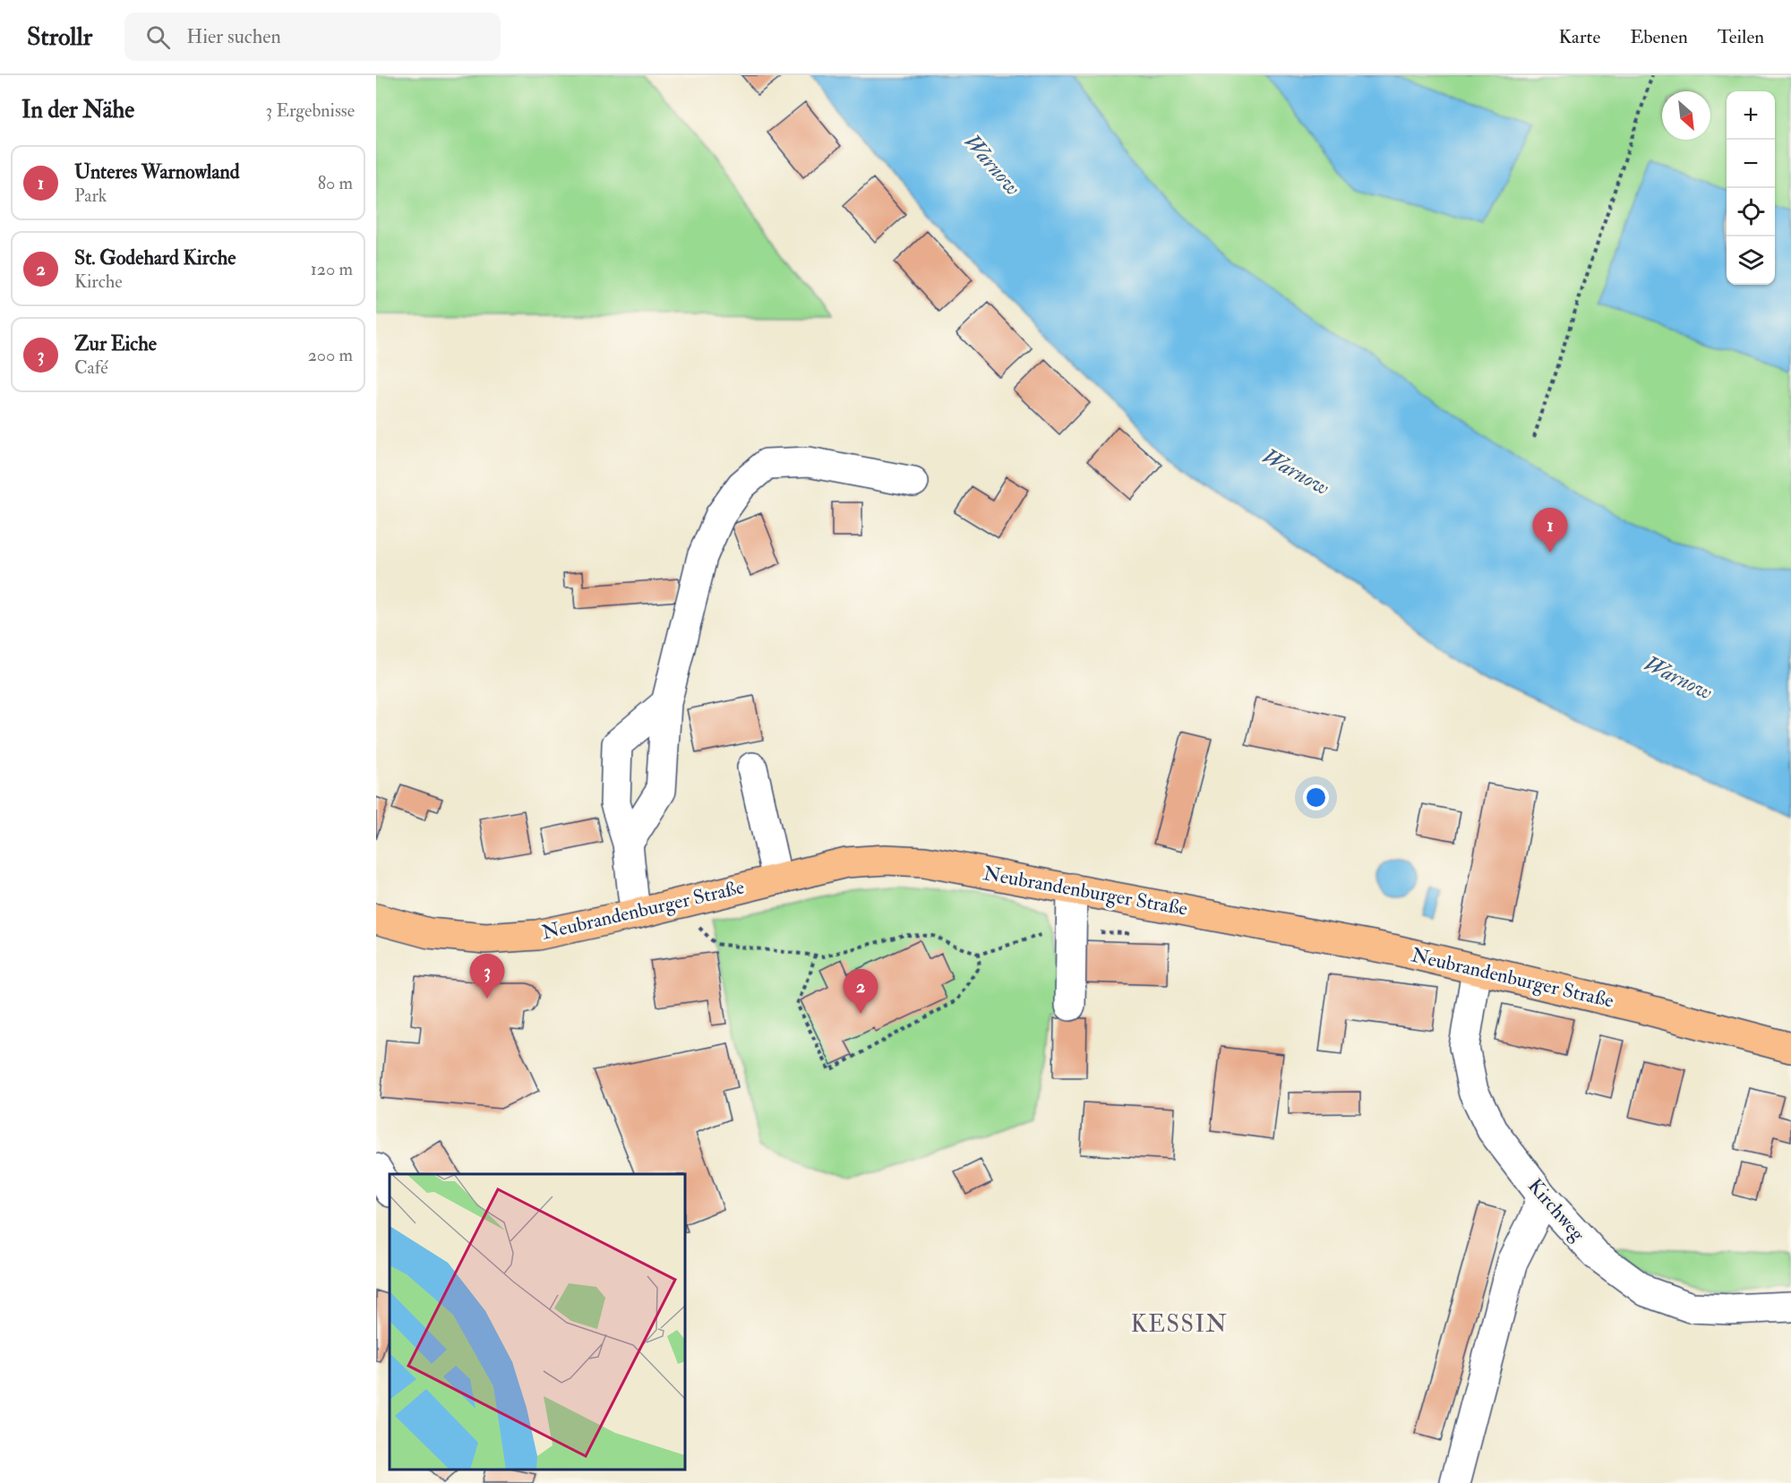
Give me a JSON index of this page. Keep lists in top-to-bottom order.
{
  "streets": {
    "main road": ["Neubrandenburger Straße"],
    "street": ["Kirchweg"]
  },
  "crossings": [
    ["Neubrandenburger Straße", "Kirchweg"]
  ],
  "districts": ["KESSIN"],
  "water": ["Warnow"],
  "north": "bottom right",
  "page": {
    "header": "Strollr",
    "search": "Hier suchen",
    "nav": ["Karte", "Ebenen", "Teilen"],
    "heading": ["In der Nähe", "3 Ergebnisse"],
    "map_buttons": ["+", "−"],
    "list": [
      {
        "mark": "1",
        "name": "Unteres Warnowland",
        "note": "Park",
        "value": "80 m"
      },
      {
        "mark": "2",
        "name": "St. Godehard Kirche",
        "note": "Kirche",
        "value": "120 m"
      },
      {
        "mark": "3",
        "name": "Zur Eiche",
        "note": "Café",
        "value": "200 m"
      }
    ],
    "pins": ["1", "3", "2"]
  }
}
